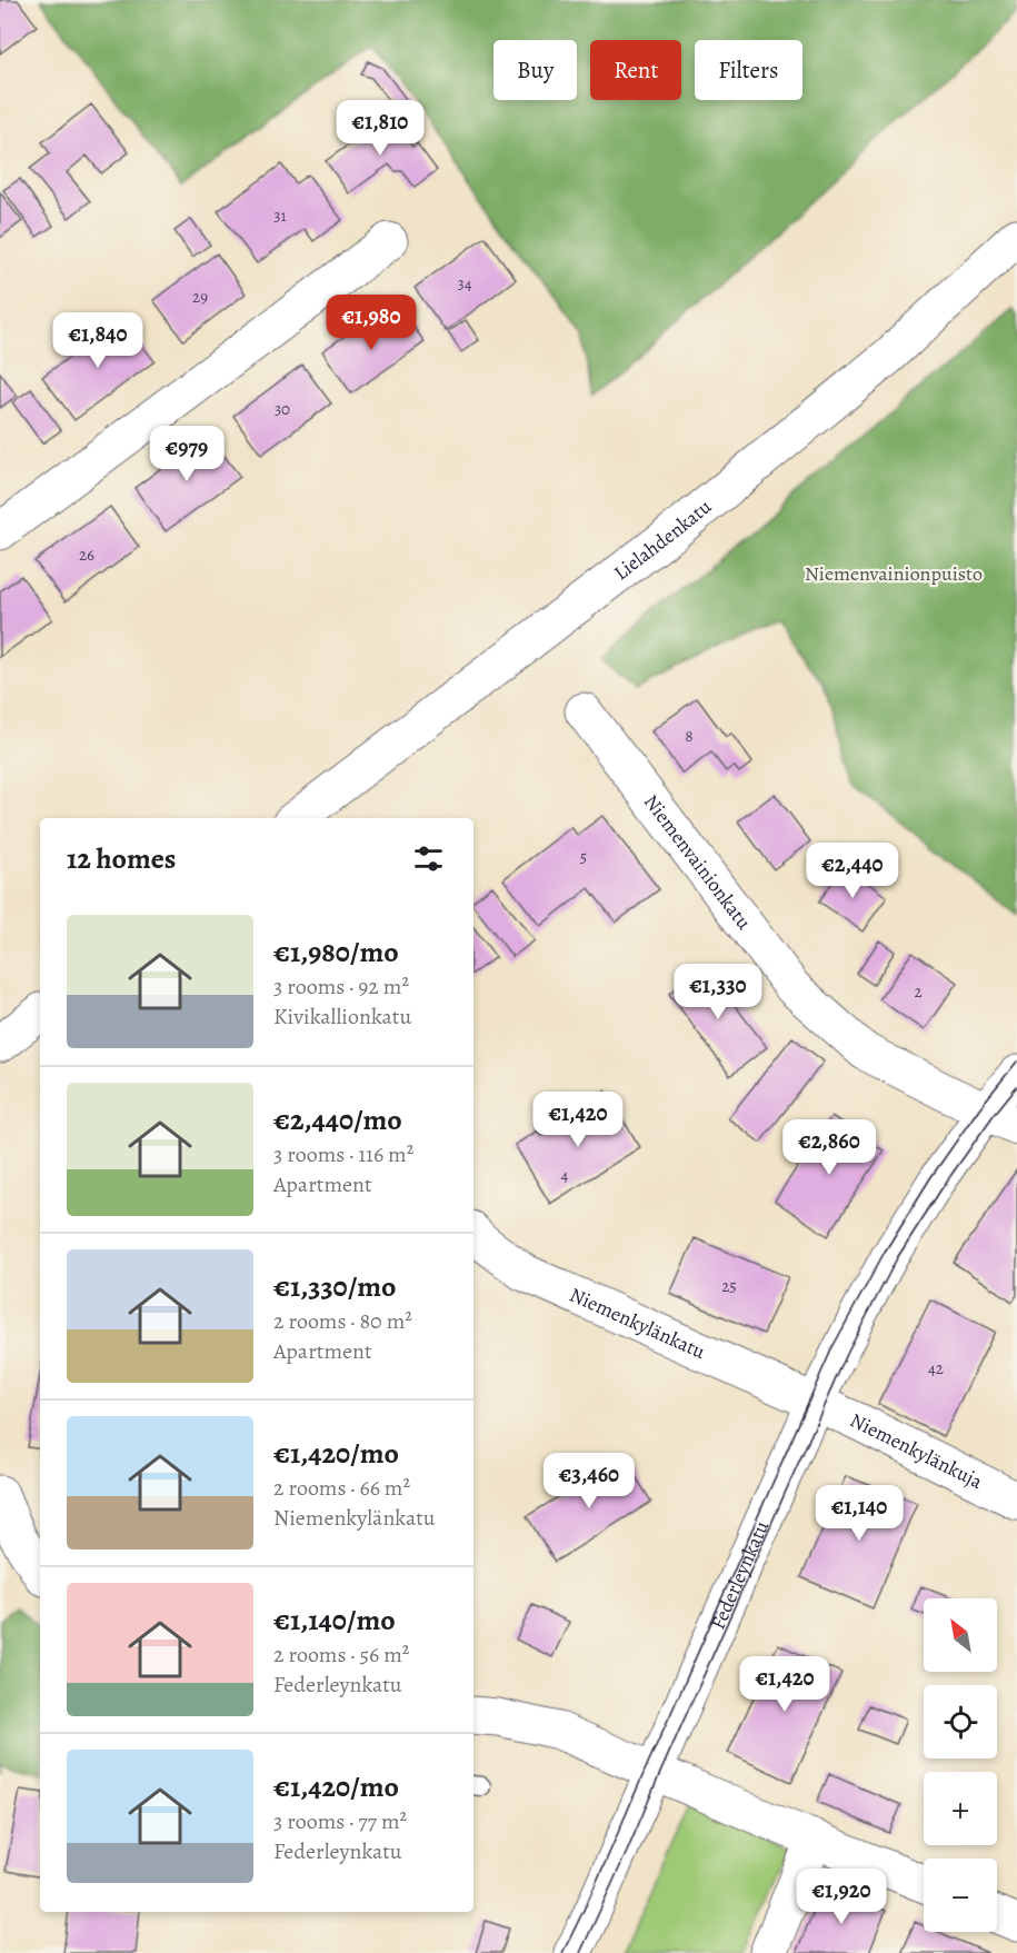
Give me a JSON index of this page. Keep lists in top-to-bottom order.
{
  "streets": {
    "street": [
      "Lielahdenkatu",
      "Niemenvainionkatu",
      "Niemenkylänkatu",
      "Niemenkylänkuja",
      "Federleynkatu"
    ]
  },
  "crossings": [
    ["Niemenvainionkatu", "Federleynkatu"],
    ["Niemenkylänkatu", "Niemenkylänkuja"],
    ["Niemenkylänkatu", "Federleynkatu"],
    ["Niemenkylänkuja", "Federleynkatu"]
  ],
  "parks": ["Niemenvainionpuisto"],
  "house_numbers": [
    "31",
    "34",
    "29",
    "30",
    "26",
    "8",
    "5",
    "2",
    "4",
    "25",
    "42"
  ],
  "north": "top left",
  "page": {
    "chip": ["Buy", "Rent", "Filters"],
    "price": [
      "€1,810",
      "€1,980",
      "€1,840",
      "€979",
      "€2,440",
      "€1,330",
      "€1,420",
      "€2,860",
      "€3,460",
      "€1,140",
      "€1,420",
      "€1,920"
    ],
    "heading": "12 homes",
    "list": [
      {
        "name": "€1,980/mo",
        "note": "3 rooms · 92 m² · Kivikallionkatu"
      },
      {
        "name": "€2,440/mo",
        "note": "3 rooms · 116 m² · Apartment"
      },
      {
        "name": "€1,330/mo",
        "note": "2 rooms · 80 m² · Apartment"
      },
      {
        "name": "€1,420/mo",
        "note": "2 rooms · 66 m² · Niemenkylänkatu"
      },
      {
        "name": "€1,140/mo",
        "note": "2 rooms · 56 m² · Federleynkatu"
      },
      {
        "name": "€1,420/mo",
        "note": "3 rooms · 77 m² · Federleynkatu"
      }
    ],
    "map_buttons": ["+", "−"]
  }
}
